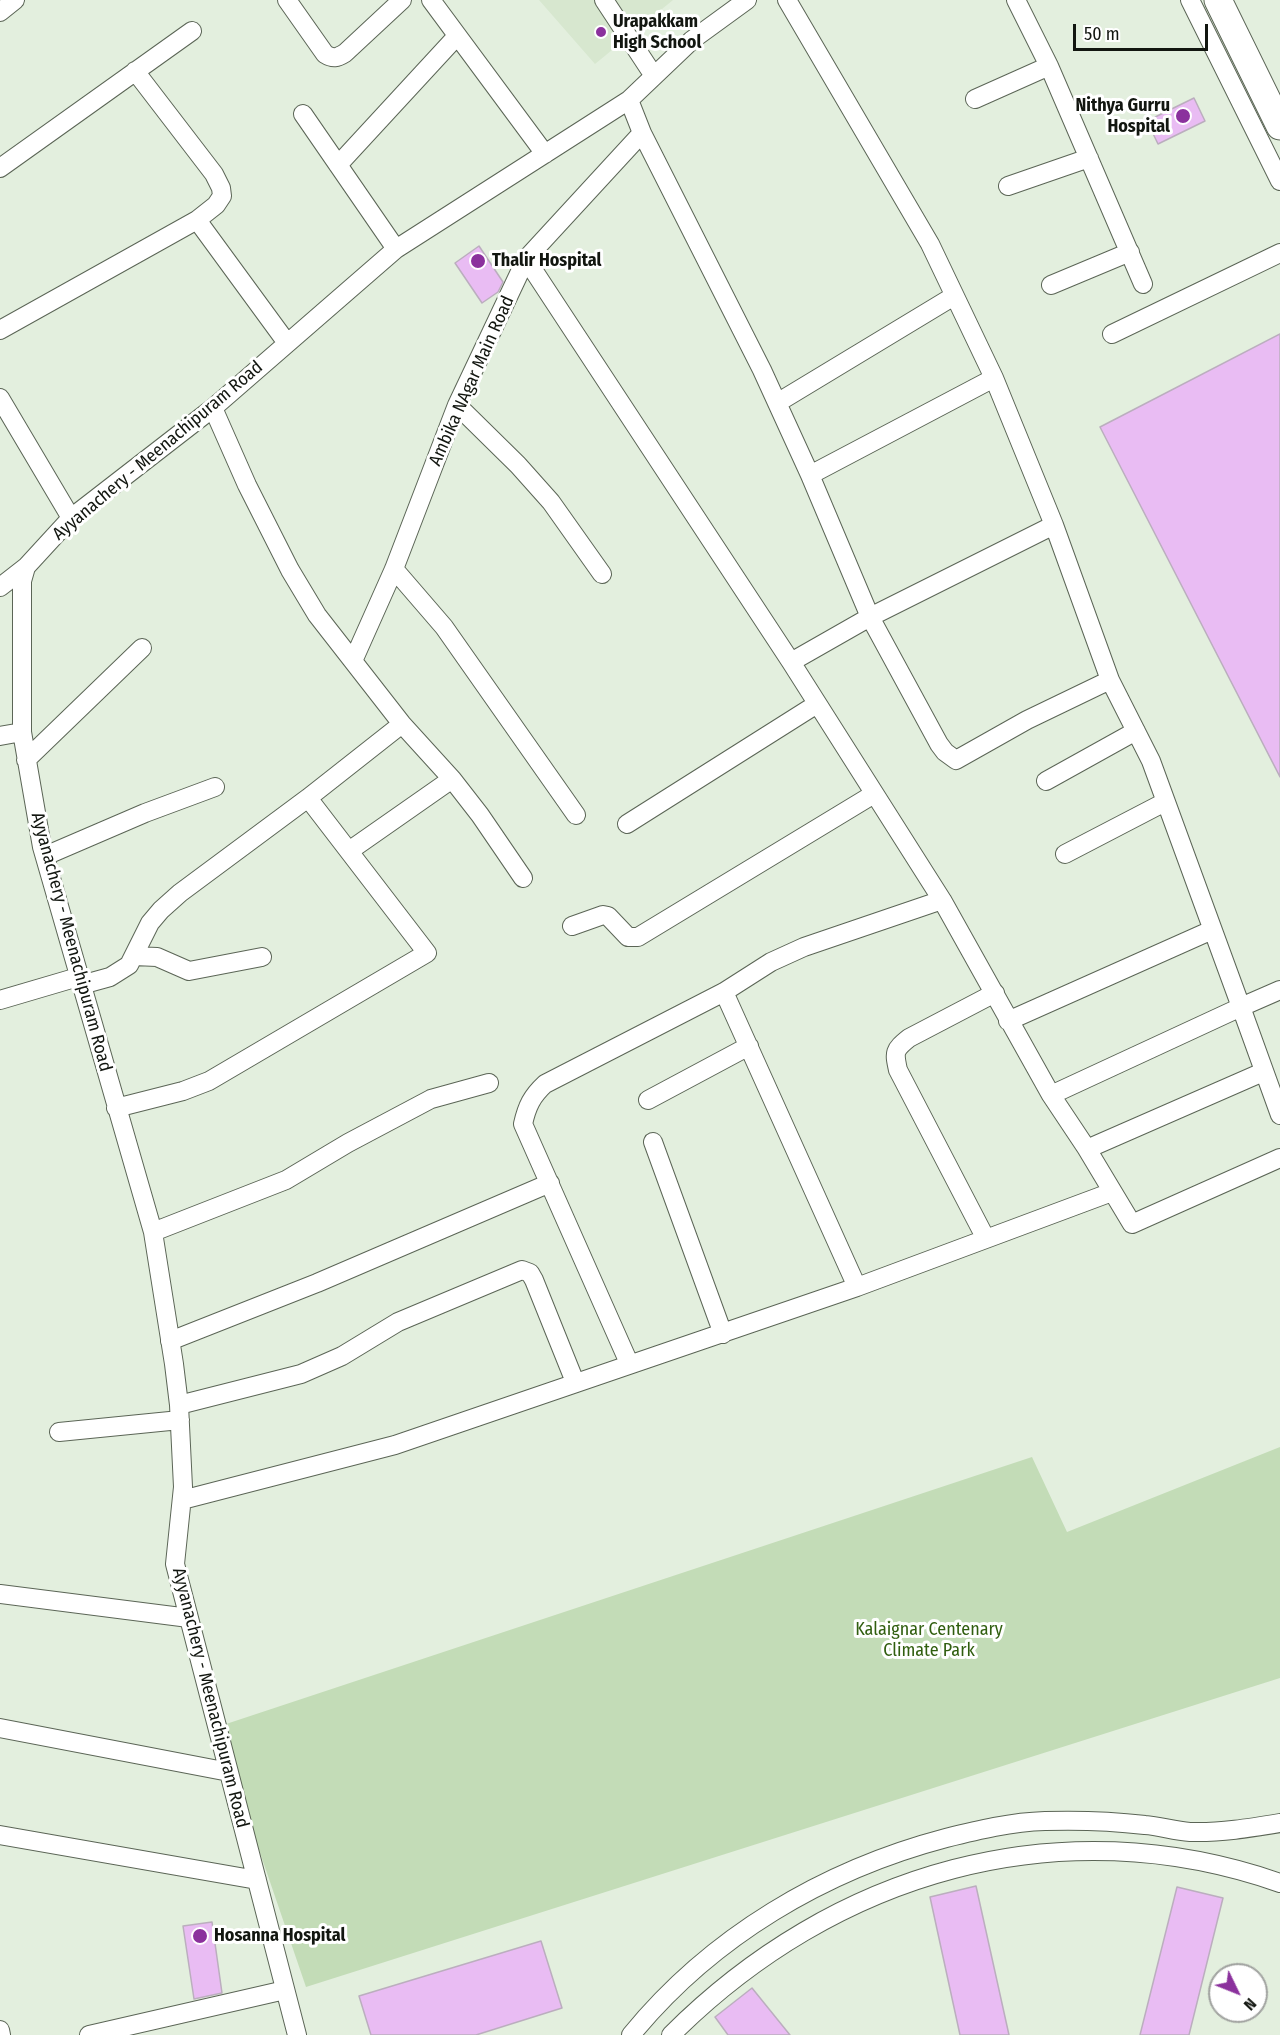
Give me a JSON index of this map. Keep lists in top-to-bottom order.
{
  "streets": {
    "street": ["Ambika NAgar Main Road", "Ayyanachery - Meenachipuram Road"]
  },
  "parks": ["Kalaignar Centenary Climate Park"],
  "places": [
    "Urapakkam High School",
    "Nithya Gurru Hospital",
    "Thalir Hospital",
    "Hosanna Hospital"
  ],
  "scale_bar": "50 m",
  "north": "bottom right"
}
